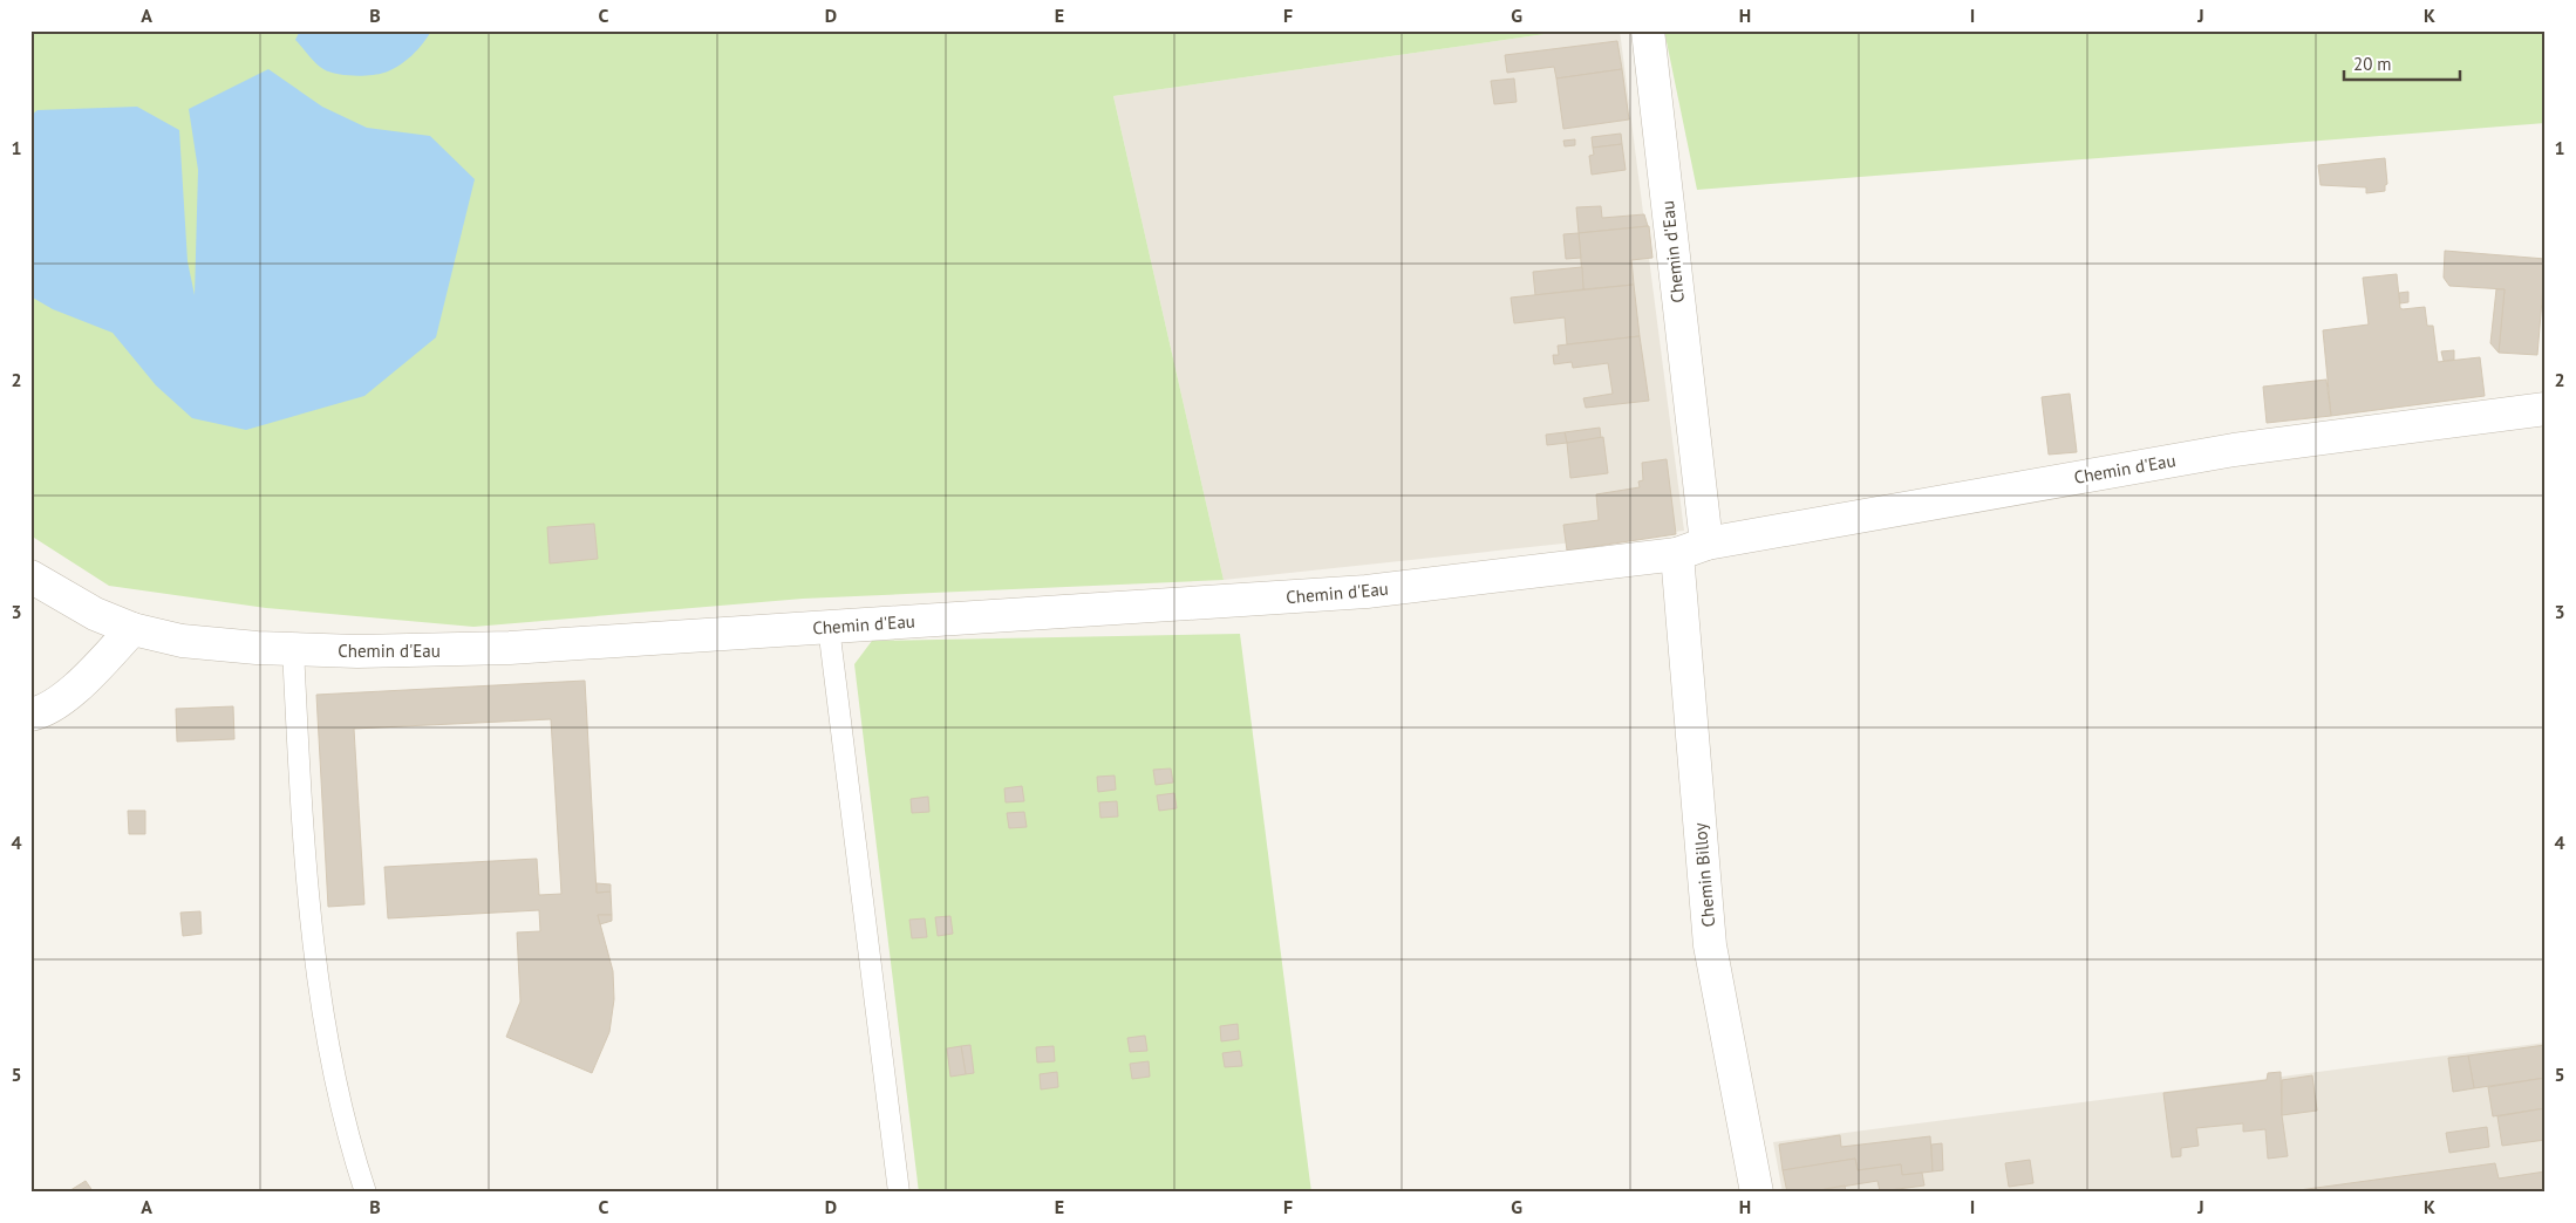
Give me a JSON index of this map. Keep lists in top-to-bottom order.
{
  "streets": {
    "street": ["Chemin d'Eau", "Chemin Billoy"]
  },
  "crossings": [
    ["Chemin d'Eau", "Chemin Billoy"]
  ],
  "scale_bar": "20 m",
  "grid": {
    "columns": [
      "A",
      "B",
      "C",
      "D",
      "E",
      "F",
      "G",
      "H",
      "I",
      "J",
      "K"
    ],
    "rows": [
      "1",
      "2",
      "3",
      "4",
      "5"
    ]
  }
}
